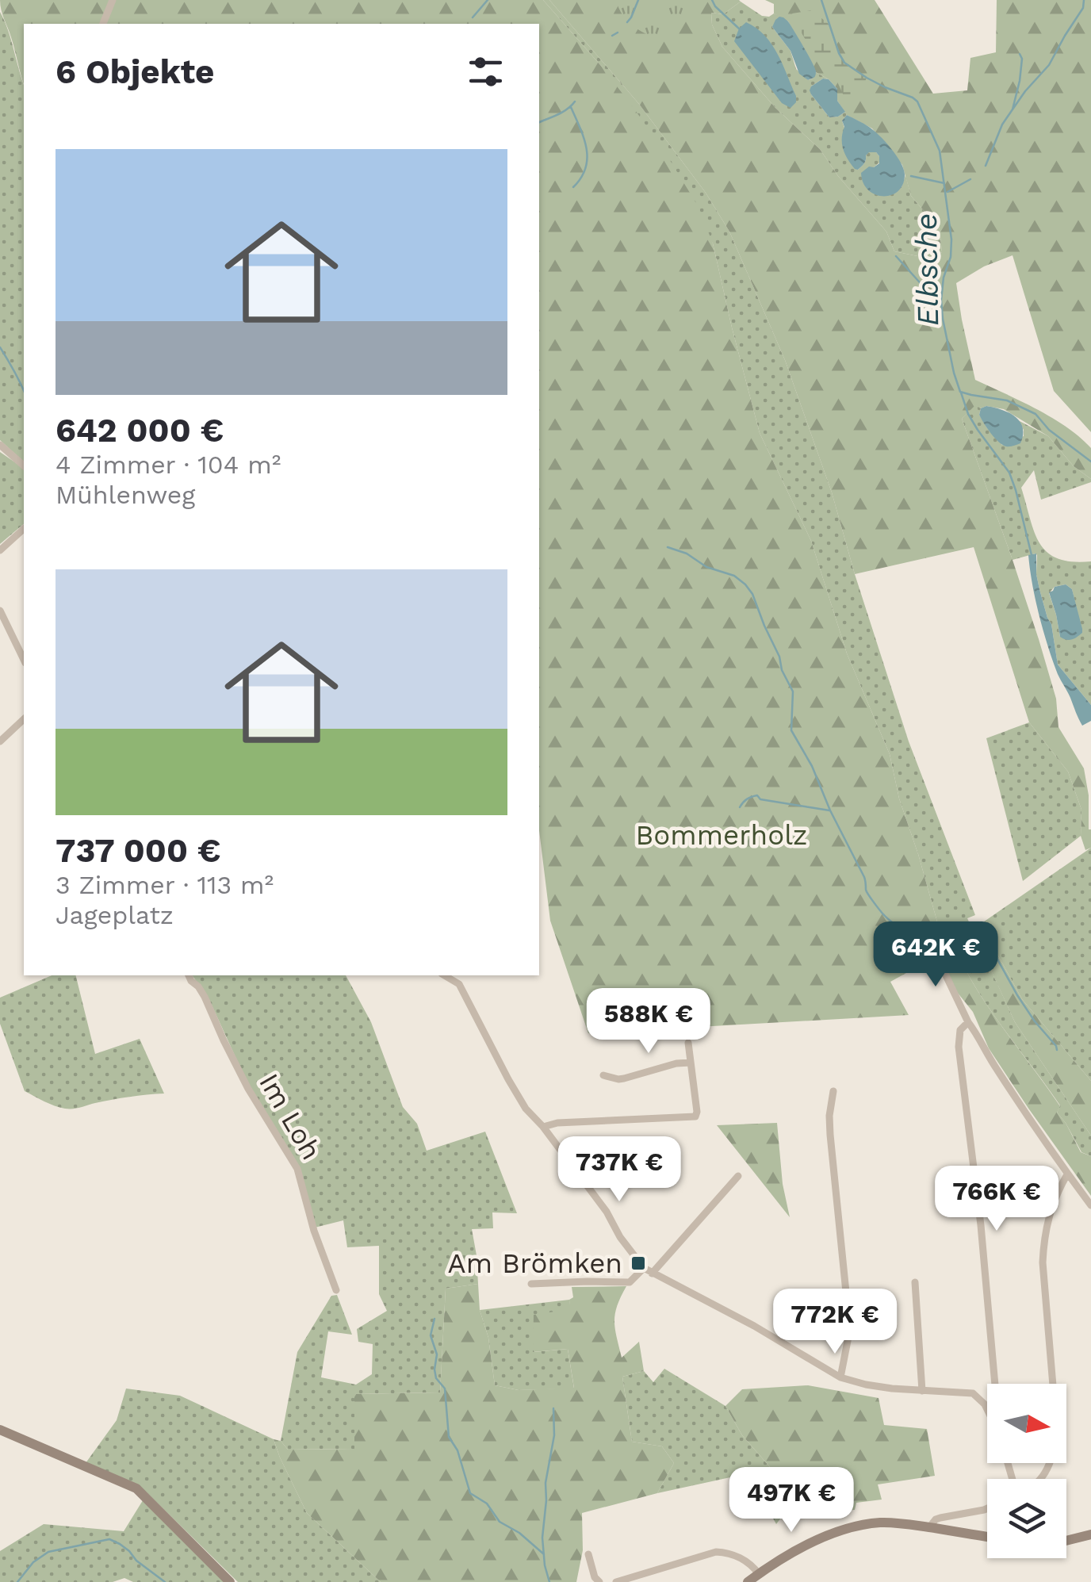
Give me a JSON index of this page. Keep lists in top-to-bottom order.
{
  "streets": {
    "street": ["Im Loh"]
  },
  "water": ["Elbsche"],
  "parks": ["Bommerholz"],
  "places": {
    "transit": ["Am Brömken"]
  },
  "north": "right",
  "page": {
    "heading": "6 Objekte",
    "list": [
      {
        "name": "642 000 €",
        "note": "4 Zimmer · 104 m² · Mühlenweg"
      },
      {
        "name": "737 000 €",
        "note": "3 Zimmer · 113 m² · Jageplatz"
      }
    ],
    "price": [
      "642K €",
      "588K €",
      "737K €",
      "766K €",
      "772K €",
      "497K €"
    ]
  }
}
